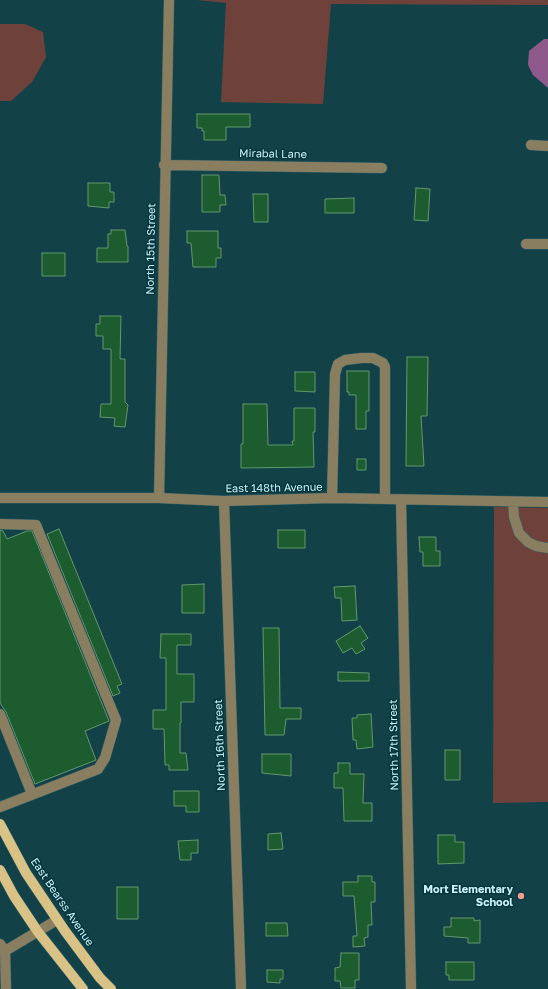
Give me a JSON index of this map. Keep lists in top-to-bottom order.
{
  "streets": {
    "main road": ["East Bearss Avenue"],
    "street": [
      "Mirabal Lane",
      "North 15th Street",
      "East 148th Avenue",
      "North 16th Street",
      "North 17th Street"
    ]
  },
  "crossings": [
    ["Mirabal Lane", "North 15th Street"],
    ["North 15th Street", "East 148th Avenue"],
    ["East 148th Avenue", "North 16th Street"],
    ["East 148th Avenue", "North 17th Street"]
  ],
  "places": ["Mort Elementary School"]
}
